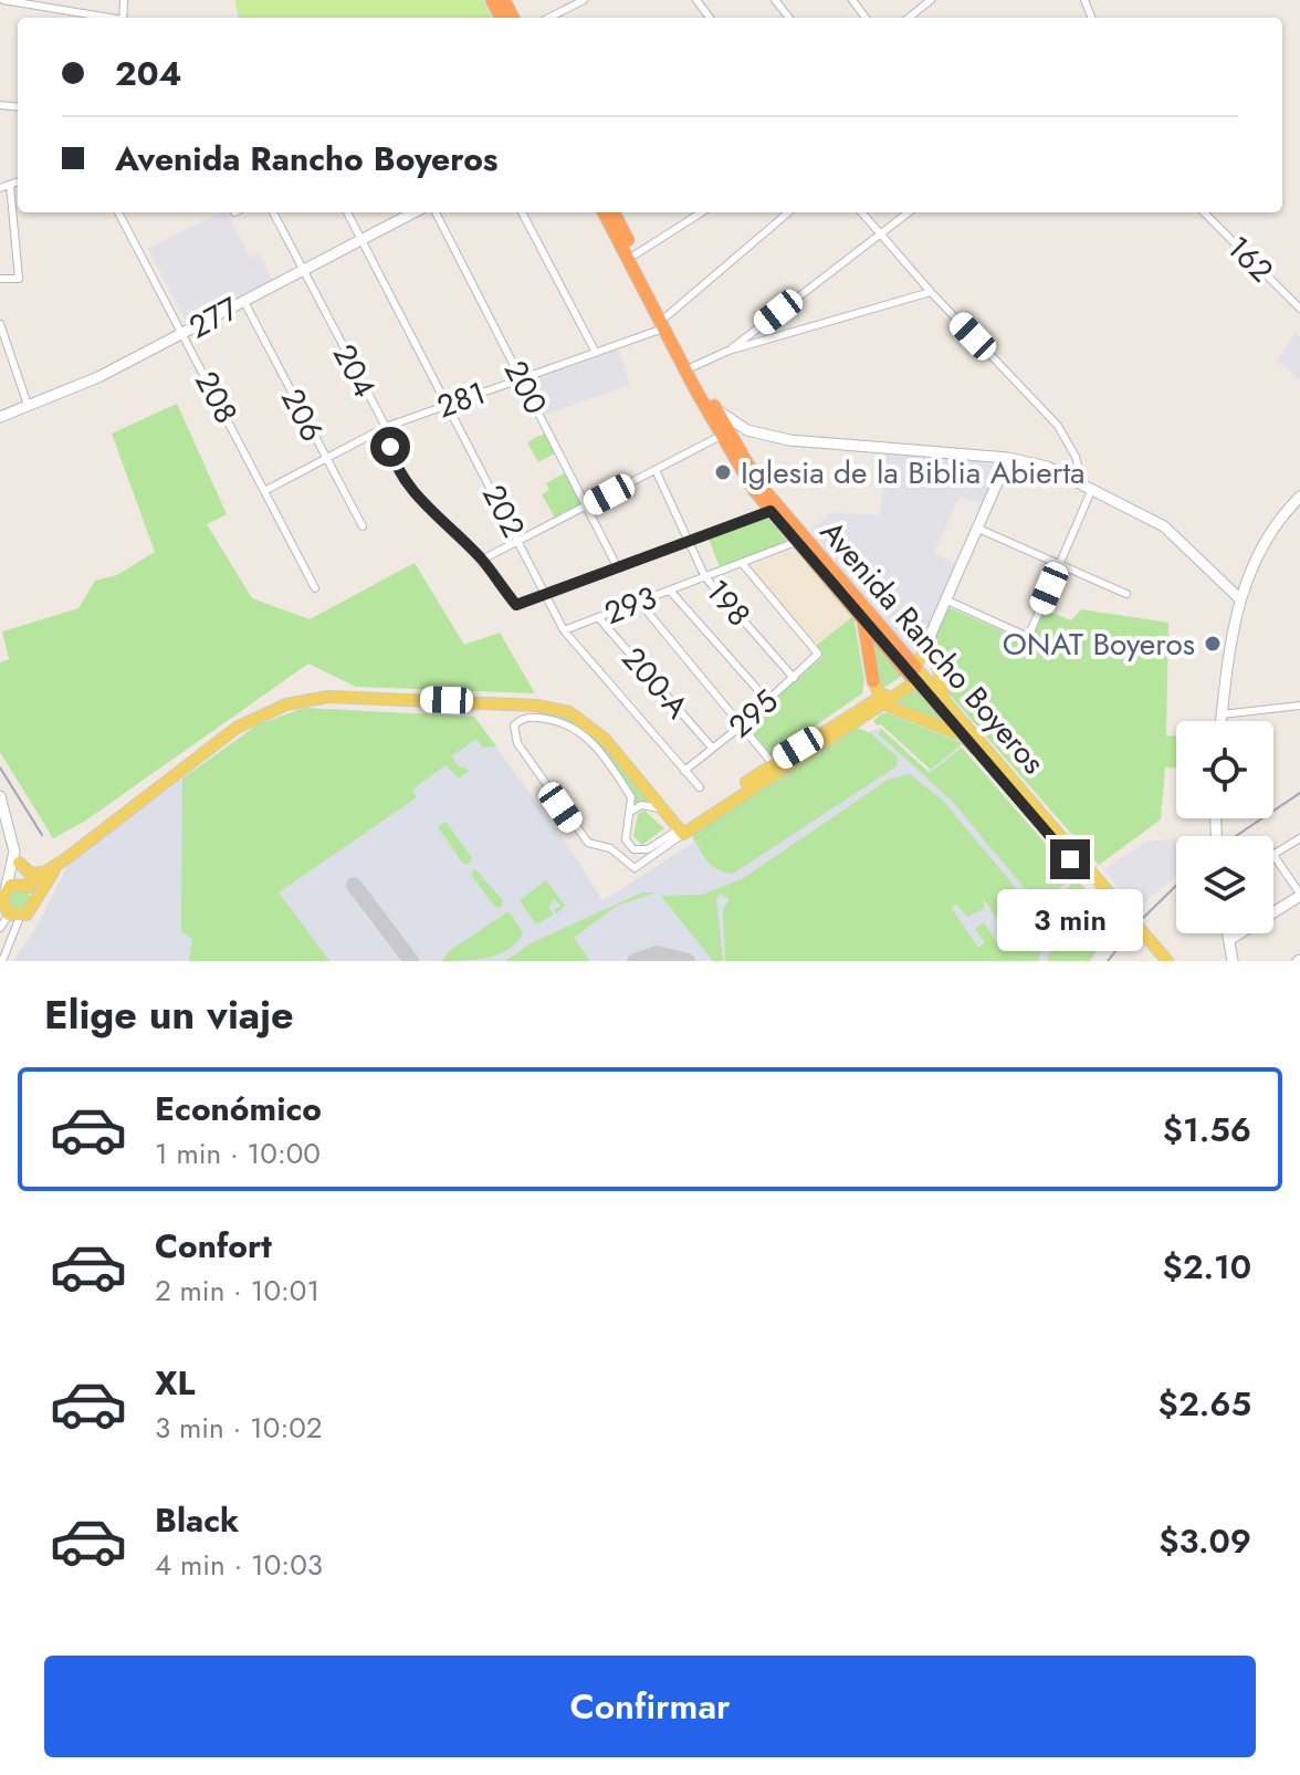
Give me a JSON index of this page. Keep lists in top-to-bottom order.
{
  "streets": {
    "highway": ["Avenida Rancho Boyeros"],
    "street": [
      "162",
      "277",
      "204",
      "200",
      "208",
      "281",
      "206",
      "202",
      "198",
      "293",
      "200-A",
      "295"
    ]
  },
  "crossings": [
    ["277", "204"],
    ["277", "208"],
    ["277", "206"],
    ["277", "202"],
    ["204", "281"],
    ["204", "202"],
    ["200", "281"],
    ["208", "281"],
    ["281", "206"],
    ["281", "202"],
    ["281", "Avenida Rancho Boyeros"],
    ["202", "293"],
    ["202", "295"],
    ["198", "293"],
    ["198", "295"],
    ["293", "Avenida Rancho Boyeros"],
    ["293", "200-A"],
    ["293", "295"],
    ["200-A", "295"]
  ],
  "places": ["Iglesia de la Biblia Abierta", "ONAT Boyeros"],
  "page": {
    "banner": ["204", "Avenida Rancho Boyeros"],
    "bubble": "3 min",
    "heading": "Elige un viaje",
    "list": [
      {
        "name": "Económico",
        "note": "1 min · 10:00",
        "value": "$1.56"
      },
      {
        "name": "Confort",
        "note": "2 min · 10:01",
        "value": "$2.10"
      },
      {
        "name": "XL",
        "note": "3 min · 10:02",
        "value": "$2.65"
      },
      {
        "name": "Black",
        "note": "4 min · 10:03",
        "value": "$3.09"
      }
    ],
    "buttons": "Confirmar"
  }
}
